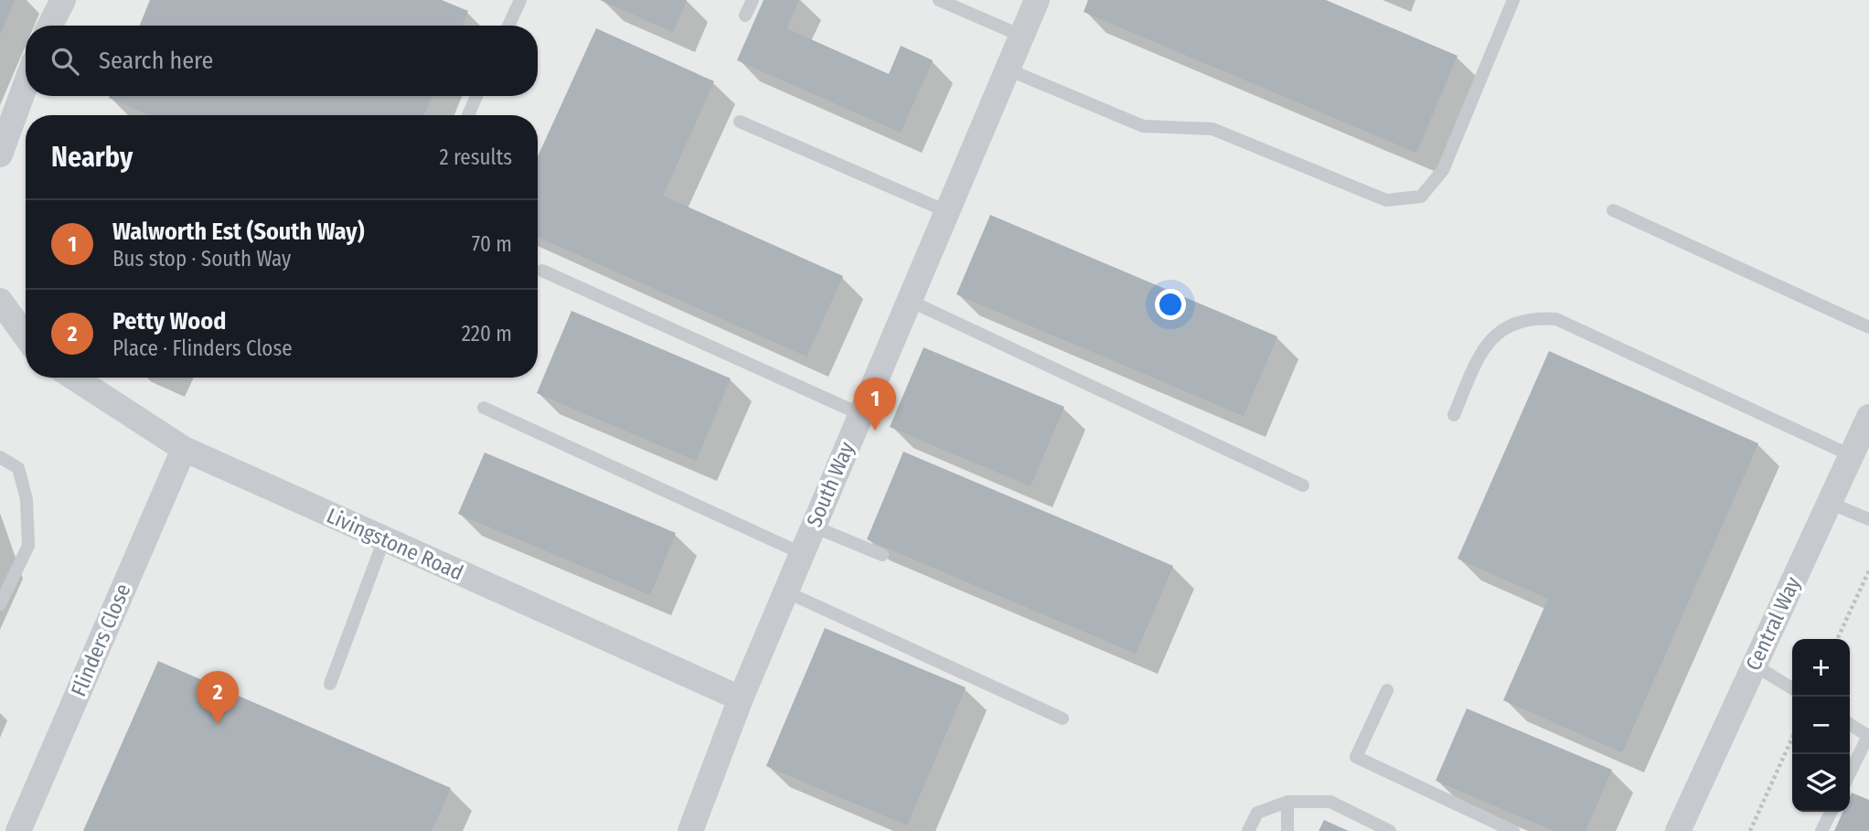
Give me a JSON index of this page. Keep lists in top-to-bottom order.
{
  "streets": {
    "street": [
      "South Way",
      "Livingstone Road",
      "Central Way",
      "Flinders Close"
    ]
  },
  "crossings": [
    ["South Way", "Livingstone Road"],
    ["Livingstone Road", "Flinders Close"]
  ],
  "page": {
    "search": "Search here",
    "heading": ["Nearby", "2 results"],
    "list": [
      {
        "mark": "1",
        "name": "Walworth Est (South Way)",
        "note": "Bus stop · South Way",
        "value": "70 m"
      },
      {
        "mark": "2",
        "name": "Petty Wood",
        "note": "Place · Flinders Close",
        "value": "220 m"
      }
    ],
    "pins": ["1", "2"],
    "map_buttons": ["+", "−"]
  }
}
